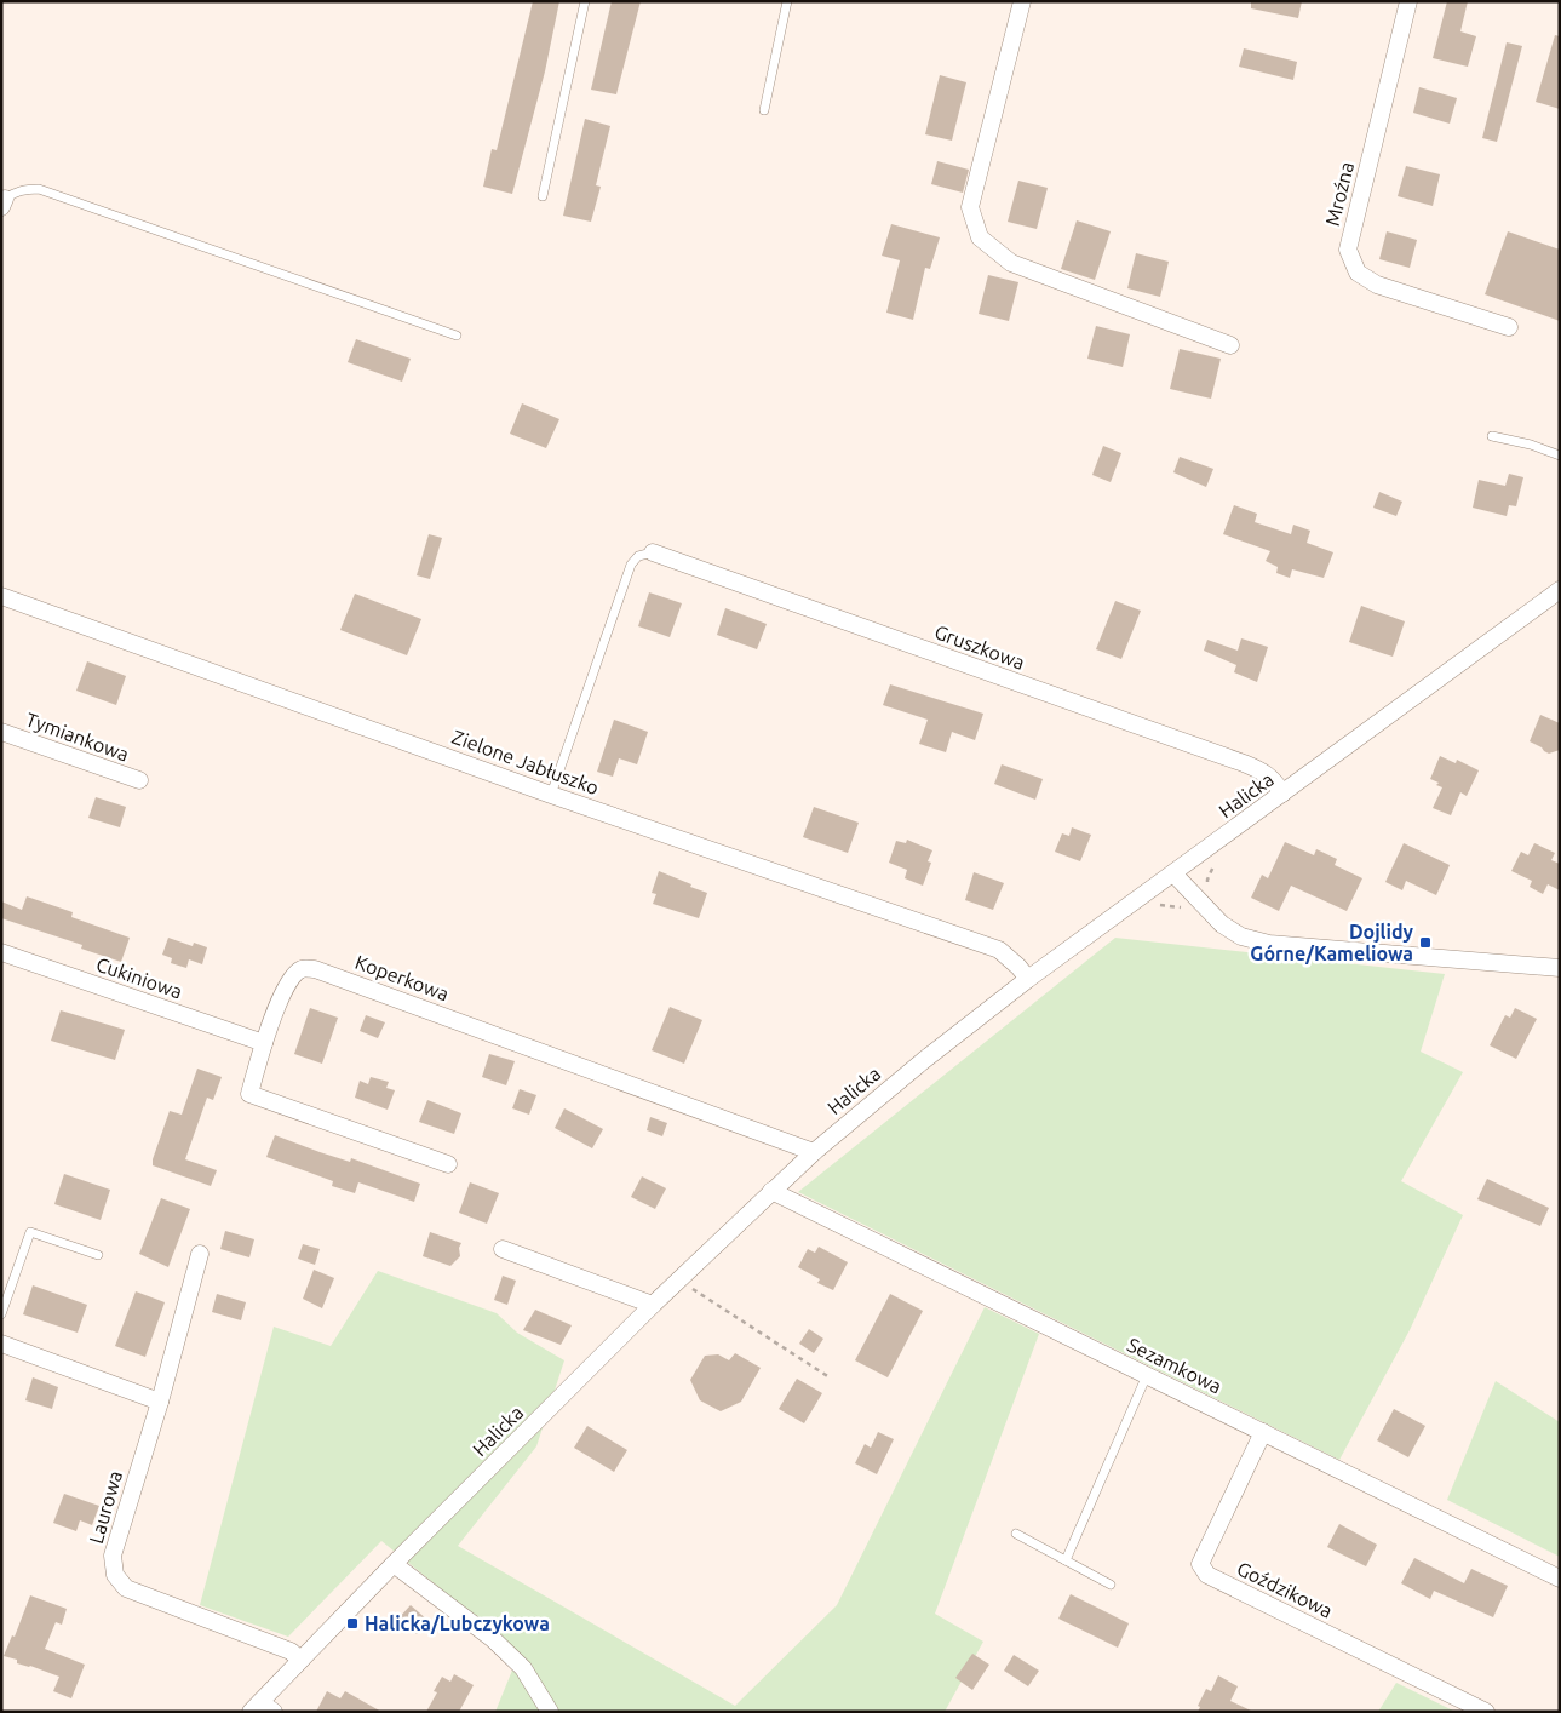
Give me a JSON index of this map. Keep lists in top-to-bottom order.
{
  "streets": {
    "street": [
      "Mroźna",
      "Gruszkowa",
      "Tymiankowa",
      "Zielone Jabłuszko",
      "Halicka",
      "Cukiniowa",
      "Koperkowa",
      "Sezamkowa",
      "Laurowa",
      "Goździkowa"
    ]
  },
  "crossings": [
    ["Gruszkowa", "Halicka"],
    ["Zielone Jabłuszko", "Halicka"],
    ["Halicka", "Koperkowa"],
    ["Halicka", "Sezamkowa"],
    ["Halicka", "Laurowa"],
    ["Cukiniowa", "Koperkowa"],
    ["Sezamkowa", "Goździkowa"]
  ],
  "places": {
    "transit": ["Dojlidy Górne/Kameliowa", "Halicka/Lubczykowa"]
  }
}
